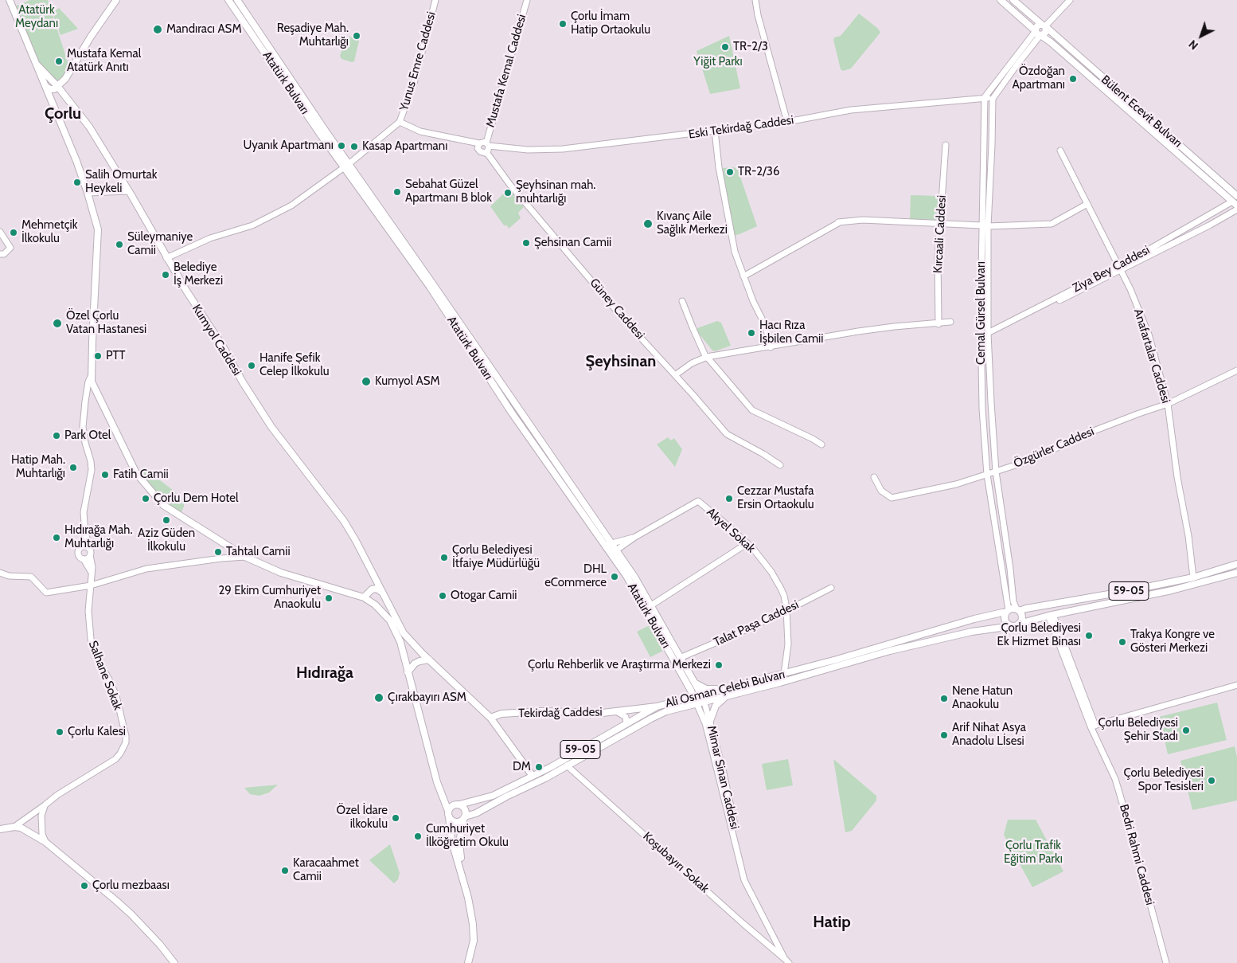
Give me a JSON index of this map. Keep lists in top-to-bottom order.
{
  "streets": {
    "main road": [
      "Atatürk Bulvarı",
      "Bülent Ecevit Bulvarı",
      "Kumyol Caddesi",
      "59-05",
      "Ali Osman Çelebi Bulvarı",
      "Tekirdağ Caddesi"
    ],
    "street": [
      "Yunus Emre Caddesi",
      "Mustafa Kemal Caddesi",
      "Eski Tekirdağ Caddesi",
      "Kırcaali Caddesi",
      "Ziya Bey Caddesi",
      "Güney Caddesi",
      "Cemal Gürsel Bulvarı",
      "Anafartalar Caddesi",
      "Özgürler Caddesi",
      "Akyel Sokak",
      "Talat Paşa Caddesi",
      "Salhane Sokak",
      "Mimar Sinan Caddesi",
      "Bedri Rahmi Caddesi",
      "Koşubayırı Sokak"
    ]
  },
  "crossings": [
    ["Mustafa Kemal Caddesi", "Eski Tekirdağ Caddesi"],
    ["Mustafa Kemal Caddesi", "Güney Caddesi"],
    ["Atatürk Bulvarı", "Talat Paşa Caddesi"],
    ["Atatürk Bulvarı", "Ali Osman Çelebi Bulvarı"],
    ["Atatürk Bulvarı", "Mimar Sinan Caddesi"],
    ["Eski Tekirdağ Caddesi", "Güney Caddesi"],
    ["Eski Tekirdağ Caddesi", "Cemal Gürsel Bulvarı"],
    ["Ziya Bey Caddesi", "Cemal Gürsel Bulvarı"],
    ["Ziya Bey Caddesi", "Anafartalar Caddesi"],
    ["Cemal Gürsel Bulvarı", "Özgürler Caddesi"],
    ["Cemal Gürsel Bulvarı", "59-05"],
    ["Cemal Gürsel Bulvarı", "Ali Osman Çelebi Bulvarı"],
    ["Anafartalar Caddesi", "Özgürler Caddesi"],
    ["Anafartalar Caddesi", "59-05"],
    ["Akyel Sokak", "Talat Paşa Caddesi"],
    ["Akyel Sokak", "Ali Osman Çelebi Bulvarı"],
    ["59-05", "Ali Osman Çelebi Bulvarı"],
    ["Ali Osman Çelebi Bulvarı", "Tekirdağ Caddesi"],
    ["Ali Osman Çelebi Bulvarı", "Mimar Sinan Caddesi"],
    ["Ali Osman Çelebi Bulvarı", "Koşubayırı Sokak"],
    ["Mimar Sinan Caddesi", "Koşubayırı Sokak"]
  ],
  "districts": [
    "Çorlu",
    "Şeyhsinan",
    "Hıdırağa",
    "Hatip"
  ],
  "parks": ["Atatürk Meydanı", "Yiğit Parkı", "Çorlu Trafik Eğitim Parkı"],
  "places": [
    "Çorlu İmam Hatip Ortaokulu",
    "Mandıracı ASM",
    "Reşadiye Mah. Muhtarlığı",
    "TR-2/3",
    "Mustafa Kemal Atatürk Anıtı",
    "Özdoğan Apartmanı",
    "Uyanık Apartmanı",
    "Kasap Apartmanı",
    "TR-2/36",
    "Salih Omurtak Heykeli",
    "Sebahat Güzel Apartmanı B blok",
    "Şeyhsinan mah. muhtarlığı",
    "Kıvanç Aile Sağlık Merkezi",
    "Mehmetçik İlkokulu",
    "Şehsinan Camii",
    "Süleymaniye Camii",
    "Belediye İş Merkezi",
    "Özel Çorlu Vatan Hastanesi",
    "Hacı Rıza İşbilen Camii",
    "PTT",
    "Hanife Şefik Celep İlkokulu",
    "Kumyol ASM",
    "Park Otel",
    "Hatip Mah. Muhtarlığı",
    "Fatih Camii",
    "Çorlu Dem Hotel",
    "Cezzar Mustafa Ersin Ortaokulu",
    "Aziz Güden İlkokulu",
    "Hıdırağa Mah. Muhtarlığı",
    "Tahtalı Camii",
    "Çorlu Belediyesi İtfaiye Müdürlüğü",
    "DHL eCommerce",
    "Otogar Camii",
    "29 Ekim Cumhuriyet Anaokulu",
    "Çorlu Belediyesi Ek Hizmet Binası",
    "Trakya Kongre ve Gösteri Merkezi",
    "Çorlu Rehberlik ve Araştırma Merkezi",
    "Çırakbayırı ASM",
    "Nene Hatun Anaokulu",
    "Çorlu Belediyesi Şehir Stadı",
    "Çorlu Kalesi",
    "Arif Nihat Asya Anadolu Lİsesi",
    "DM",
    "Çorlu Belediyesi Spor Tesisleri",
    "Özel İdare ilkokulu",
    "Cumhuriyet İlköğretim Okulu",
    "Karacaahmet Camii",
    "Çorlu mezbaası"
  ],
  "north": "bottom left"
}
